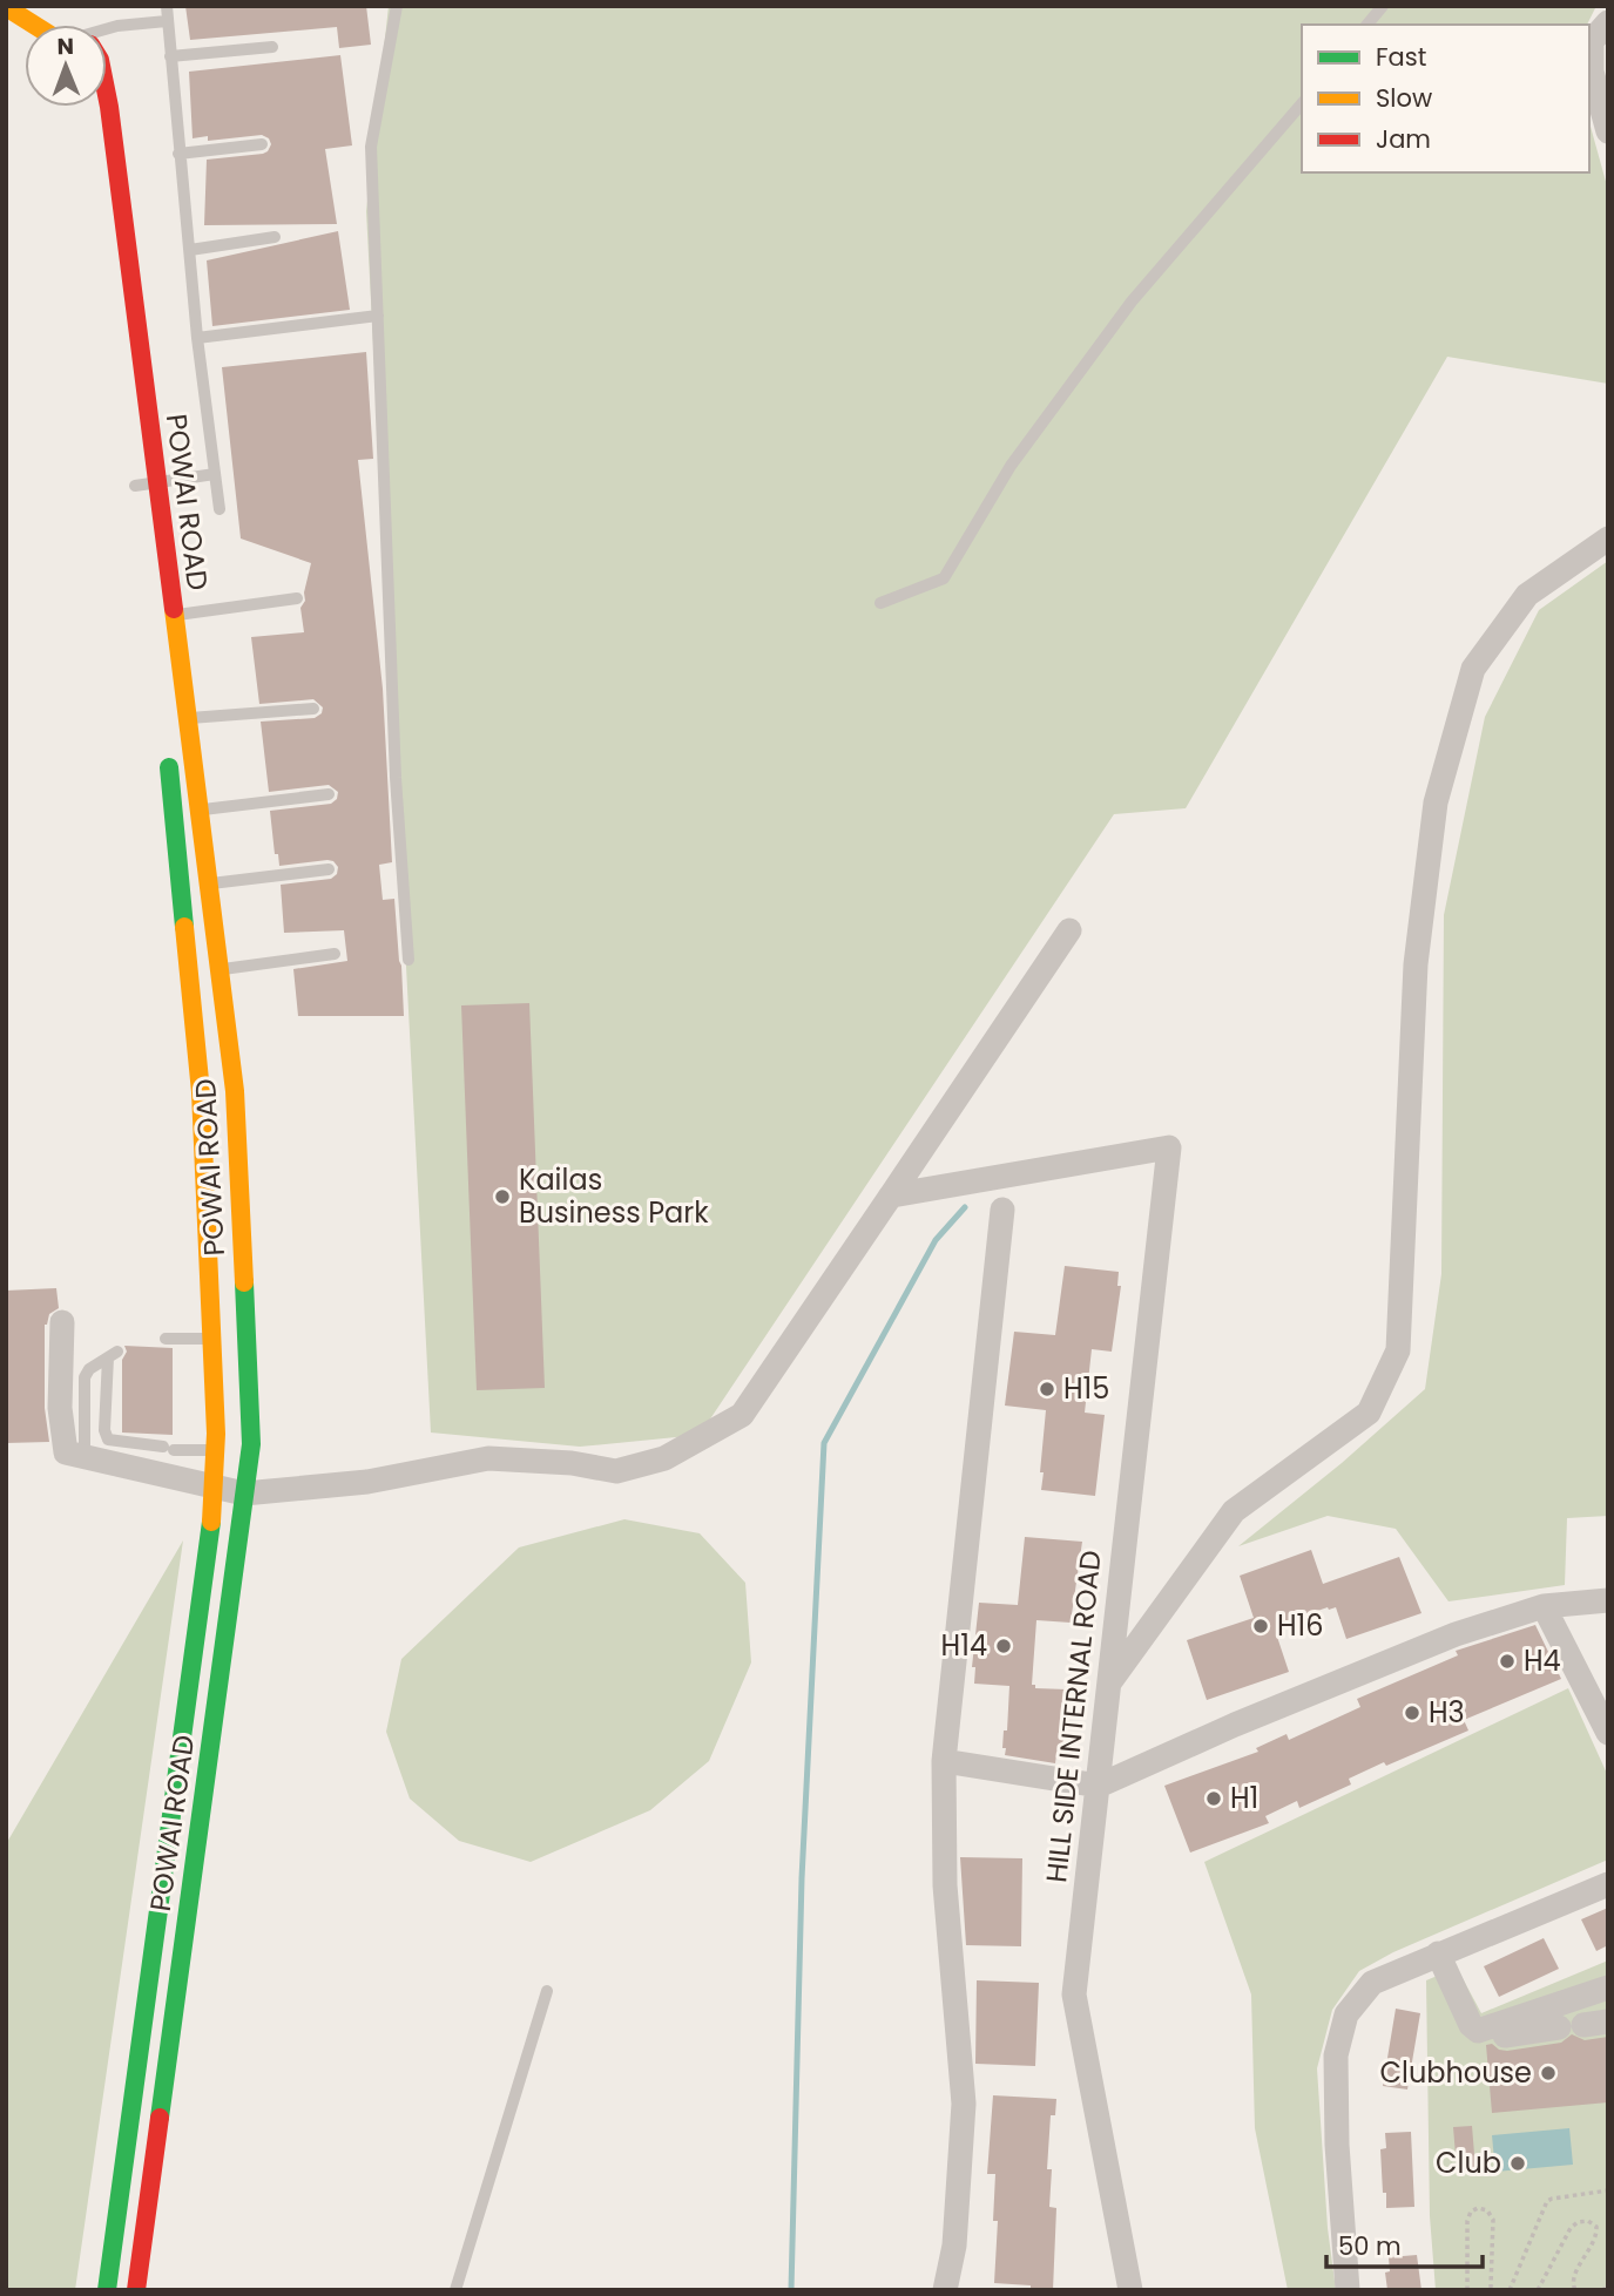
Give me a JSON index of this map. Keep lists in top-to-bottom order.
{
  "streets": {
    "main road": ["POWAI ROAD"],
    "street": ["HILL SIDE INTERNAL ROAD"]
  },
  "places": [
    "Kailas Business Park",
    "H15",
    "H16",
    "H14",
    "H4",
    "H3",
    "H1",
    "Clubhouse",
    "Club"
  ],
  "legend": ["Fast", "Slow", "Jam"],
  "scale_bar": "50 m",
  "north": "top"
}
